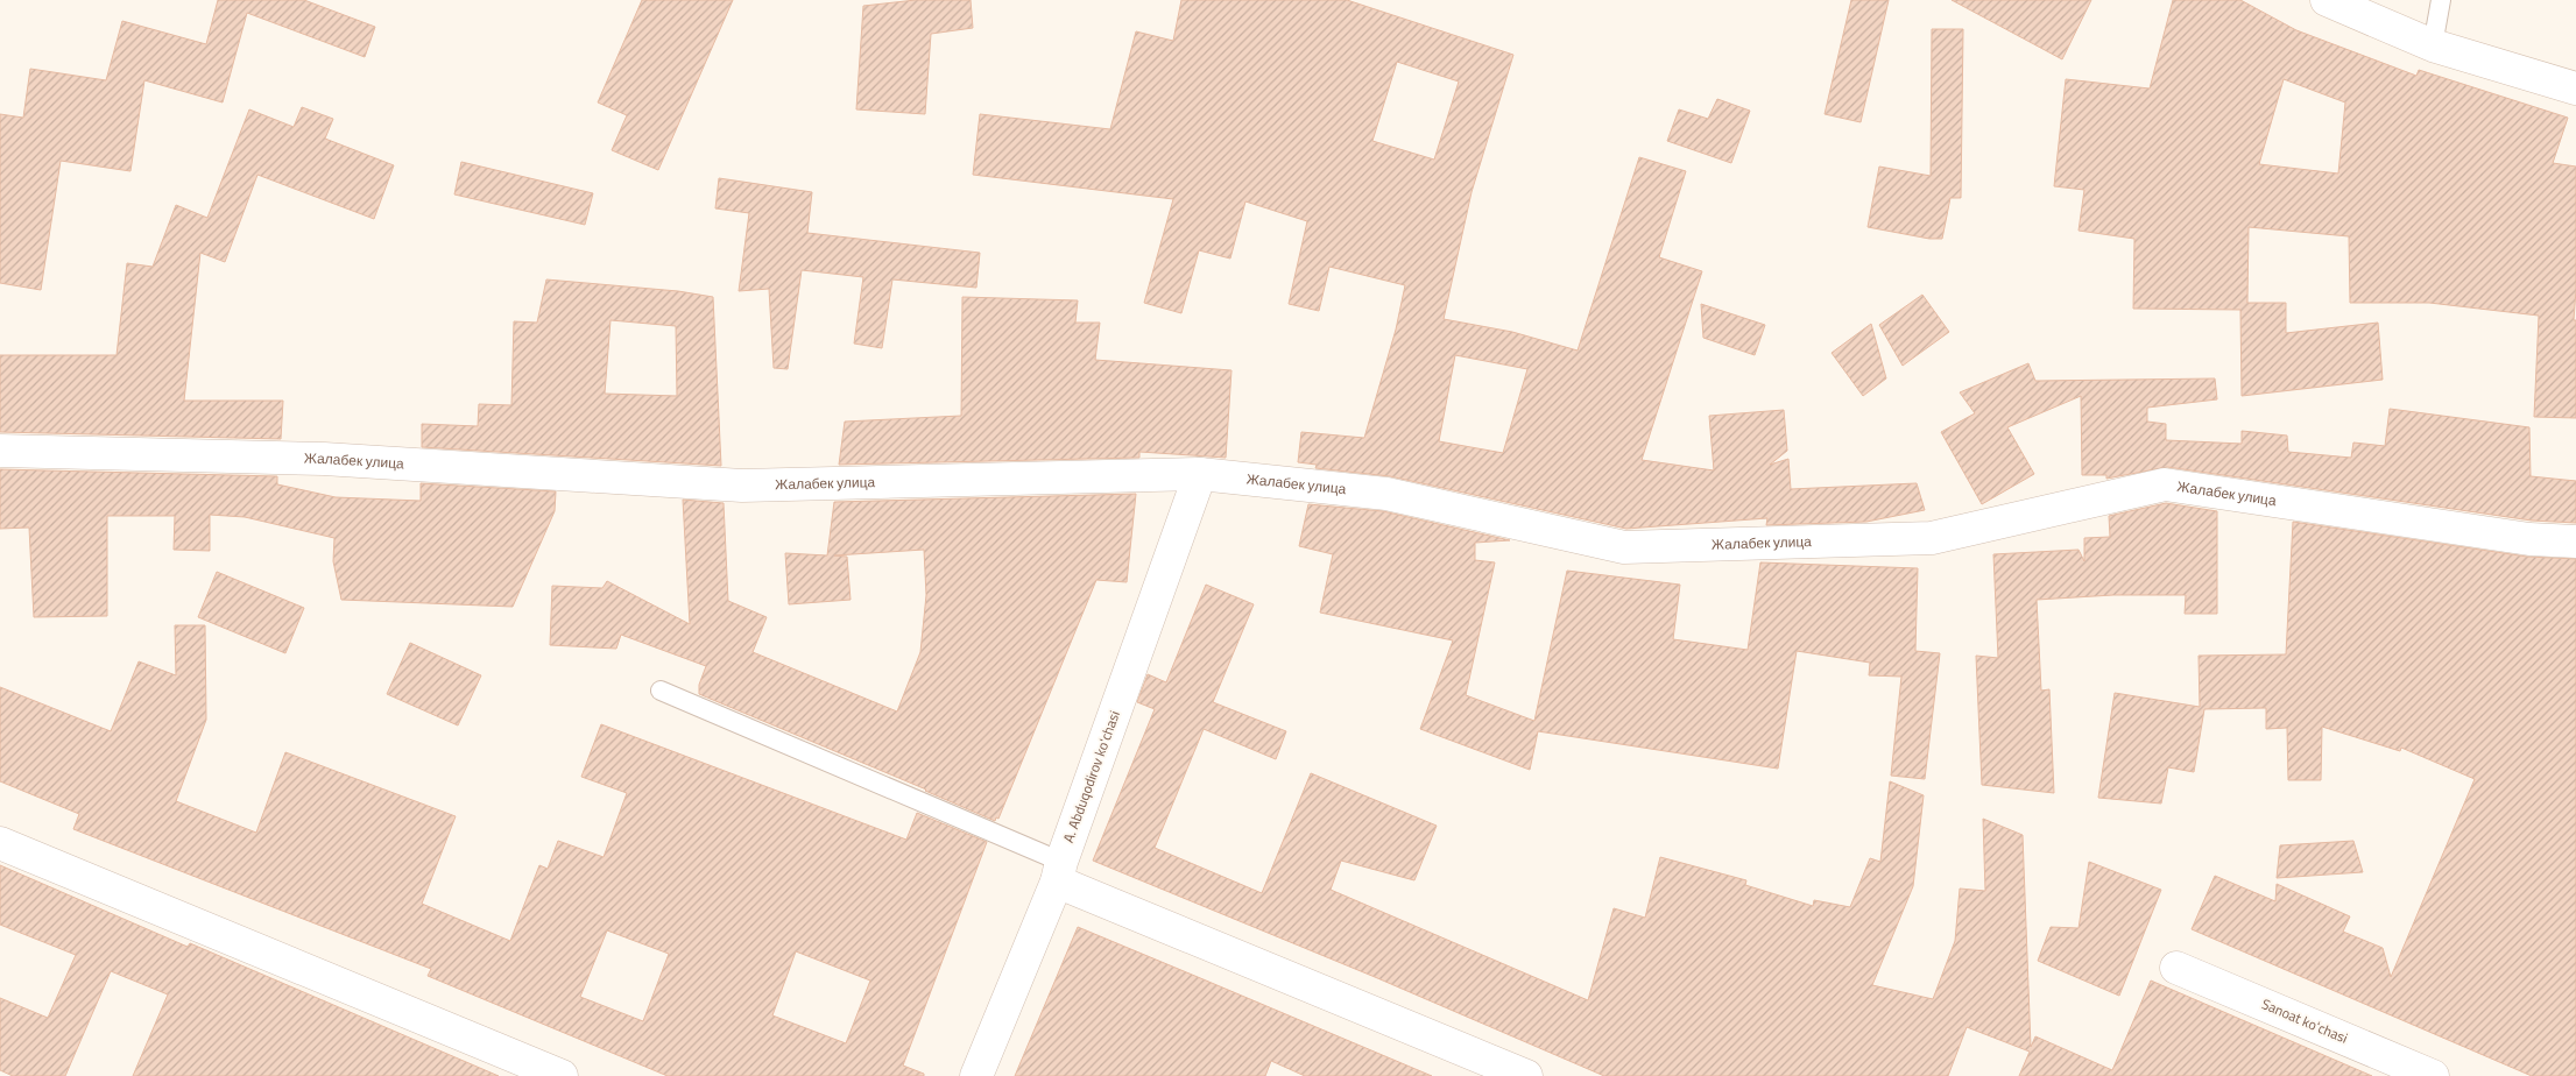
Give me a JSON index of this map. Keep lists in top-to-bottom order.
{
  "streets": {
    "street": ["Жалабек улица", "A. Abduqodirov koʻchasi", "Sanoat koʻchasi"]
  },
  "crossings": [
    ["Жалабек улица", "A. Abduqodirov koʻchasi"]
  ]
}
